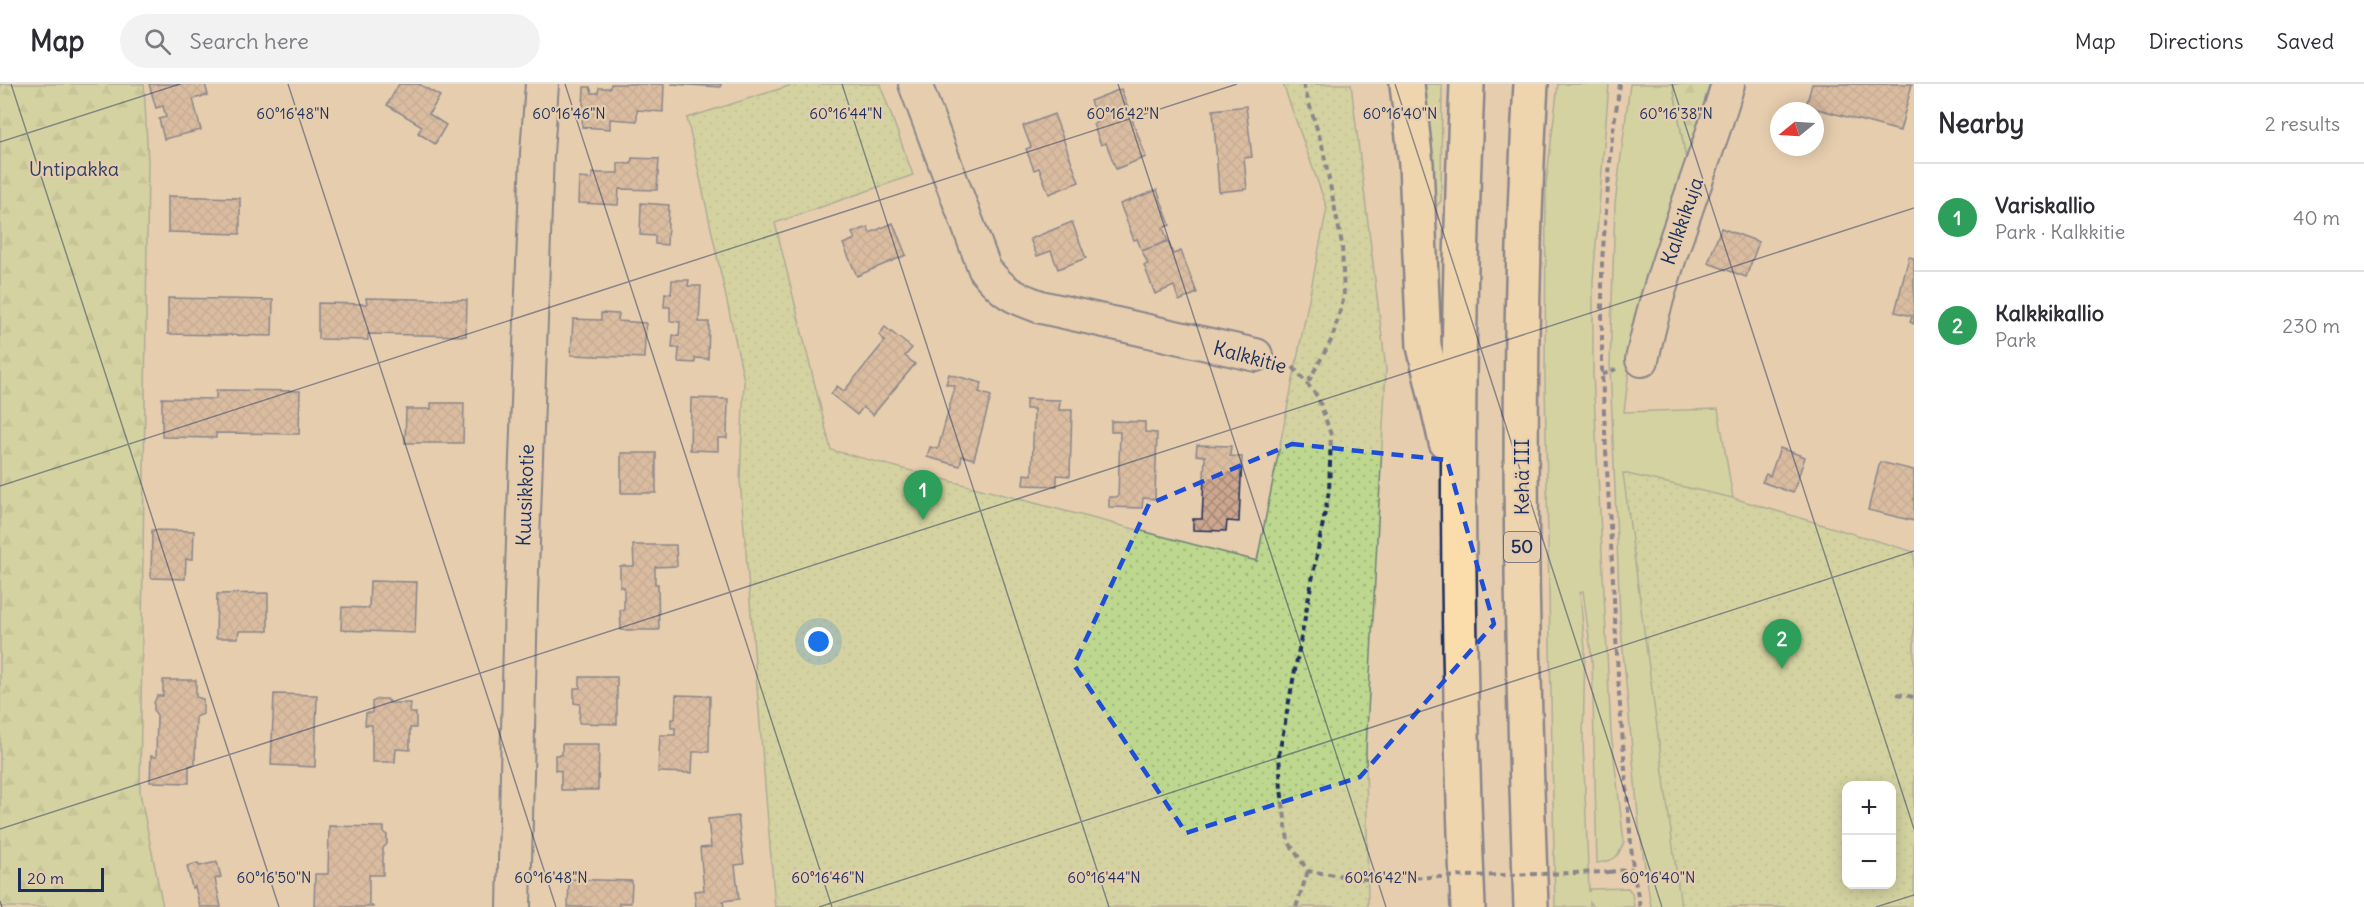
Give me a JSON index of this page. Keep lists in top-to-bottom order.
{
  "streets": {
    "highway": ["Kehä III", "50"],
    "street": ["Kalkkikuja", "Kalkkitie", "Kuusikkotie"]
  },
  "parks": ["Untipakka"],
  "scale_bar": "20 m",
  "north": "left",
  "page": {
    "header": "Map",
    "search": "Search here",
    "nav": ["Map", "Directions", "Saved"],
    "heading": ["Nearby", "2 results"],
    "list": [
      {
        "mark": "1",
        "name": "Variskallio",
        "note": "Park · Kalkkitie",
        "value": "40 m"
      },
      {
        "mark": "2",
        "name": "Kalkkikallio",
        "note": "Park",
        "value": "230 m"
      }
    ],
    "pins": ["1", "2"],
    "map_buttons": ["+", "−"],
    "scale": "20 m"
  },
  "coordinates": [
    "60°16'48\"N",
    "60°16'46\"N",
    "60°16'44\"N",
    "60°16'42\"N",
    "60°16'40\"N",
    "60°16'38\"N",
    "60°16'50\"N"
  ]
}
